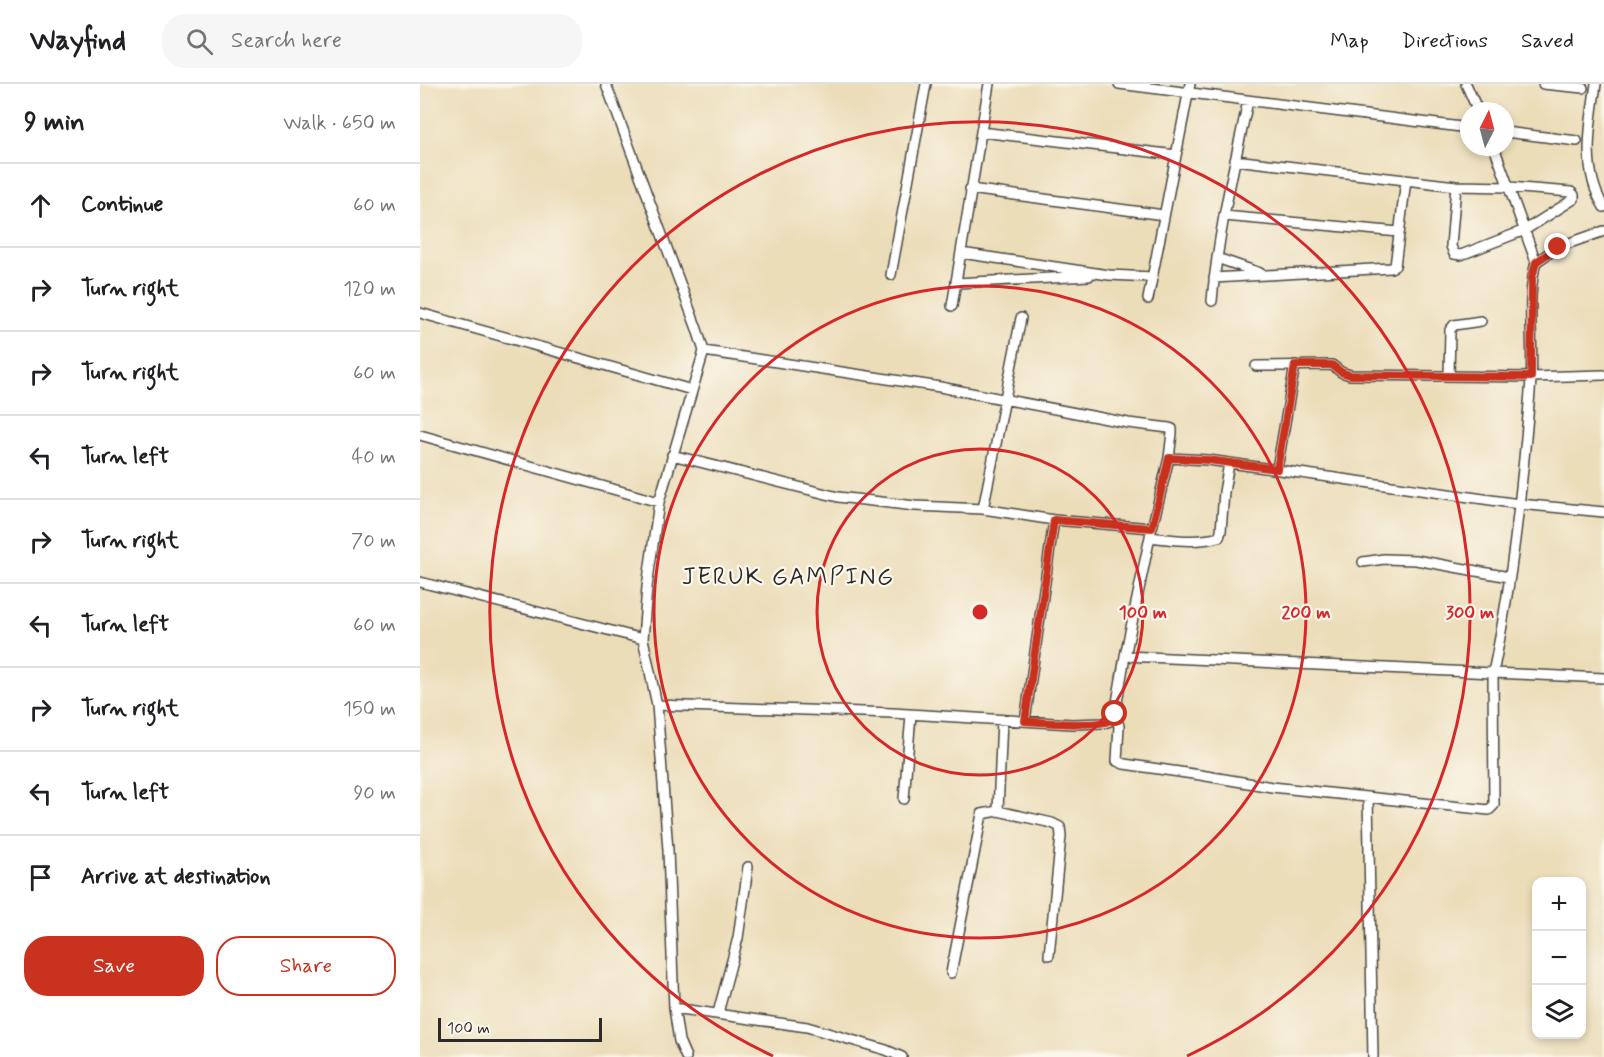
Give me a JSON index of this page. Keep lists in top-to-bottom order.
{
  "districts": ["JERUK GAMPING"],
  "scale_bar": "100 m",
  "north": "top",
  "page": {
    "header": "Wayfind",
    "search": "Search here",
    "nav": ["Map", "Directions", "Saved"],
    "heading": ["9 min", "Walk · 650 m"],
    "list": [
      ["Continue", "60 m"],
      ["Turn right", "120 m"],
      ["Turn right", "60 m"],
      ["Turn left", "40 m"],
      ["Turn right", "70 m"],
      ["Turn left", "60 m"],
      ["Turn right", "150 m"],
      ["Turn left", "90 m"],
      "Arrive at destination"
    ],
    "map_buttons": ["+", "−"],
    "buttons": ["Save", "Share"],
    "scale": "100 m"
  },
  "rings": ["100 m", "200 m", "300 m"]
}
